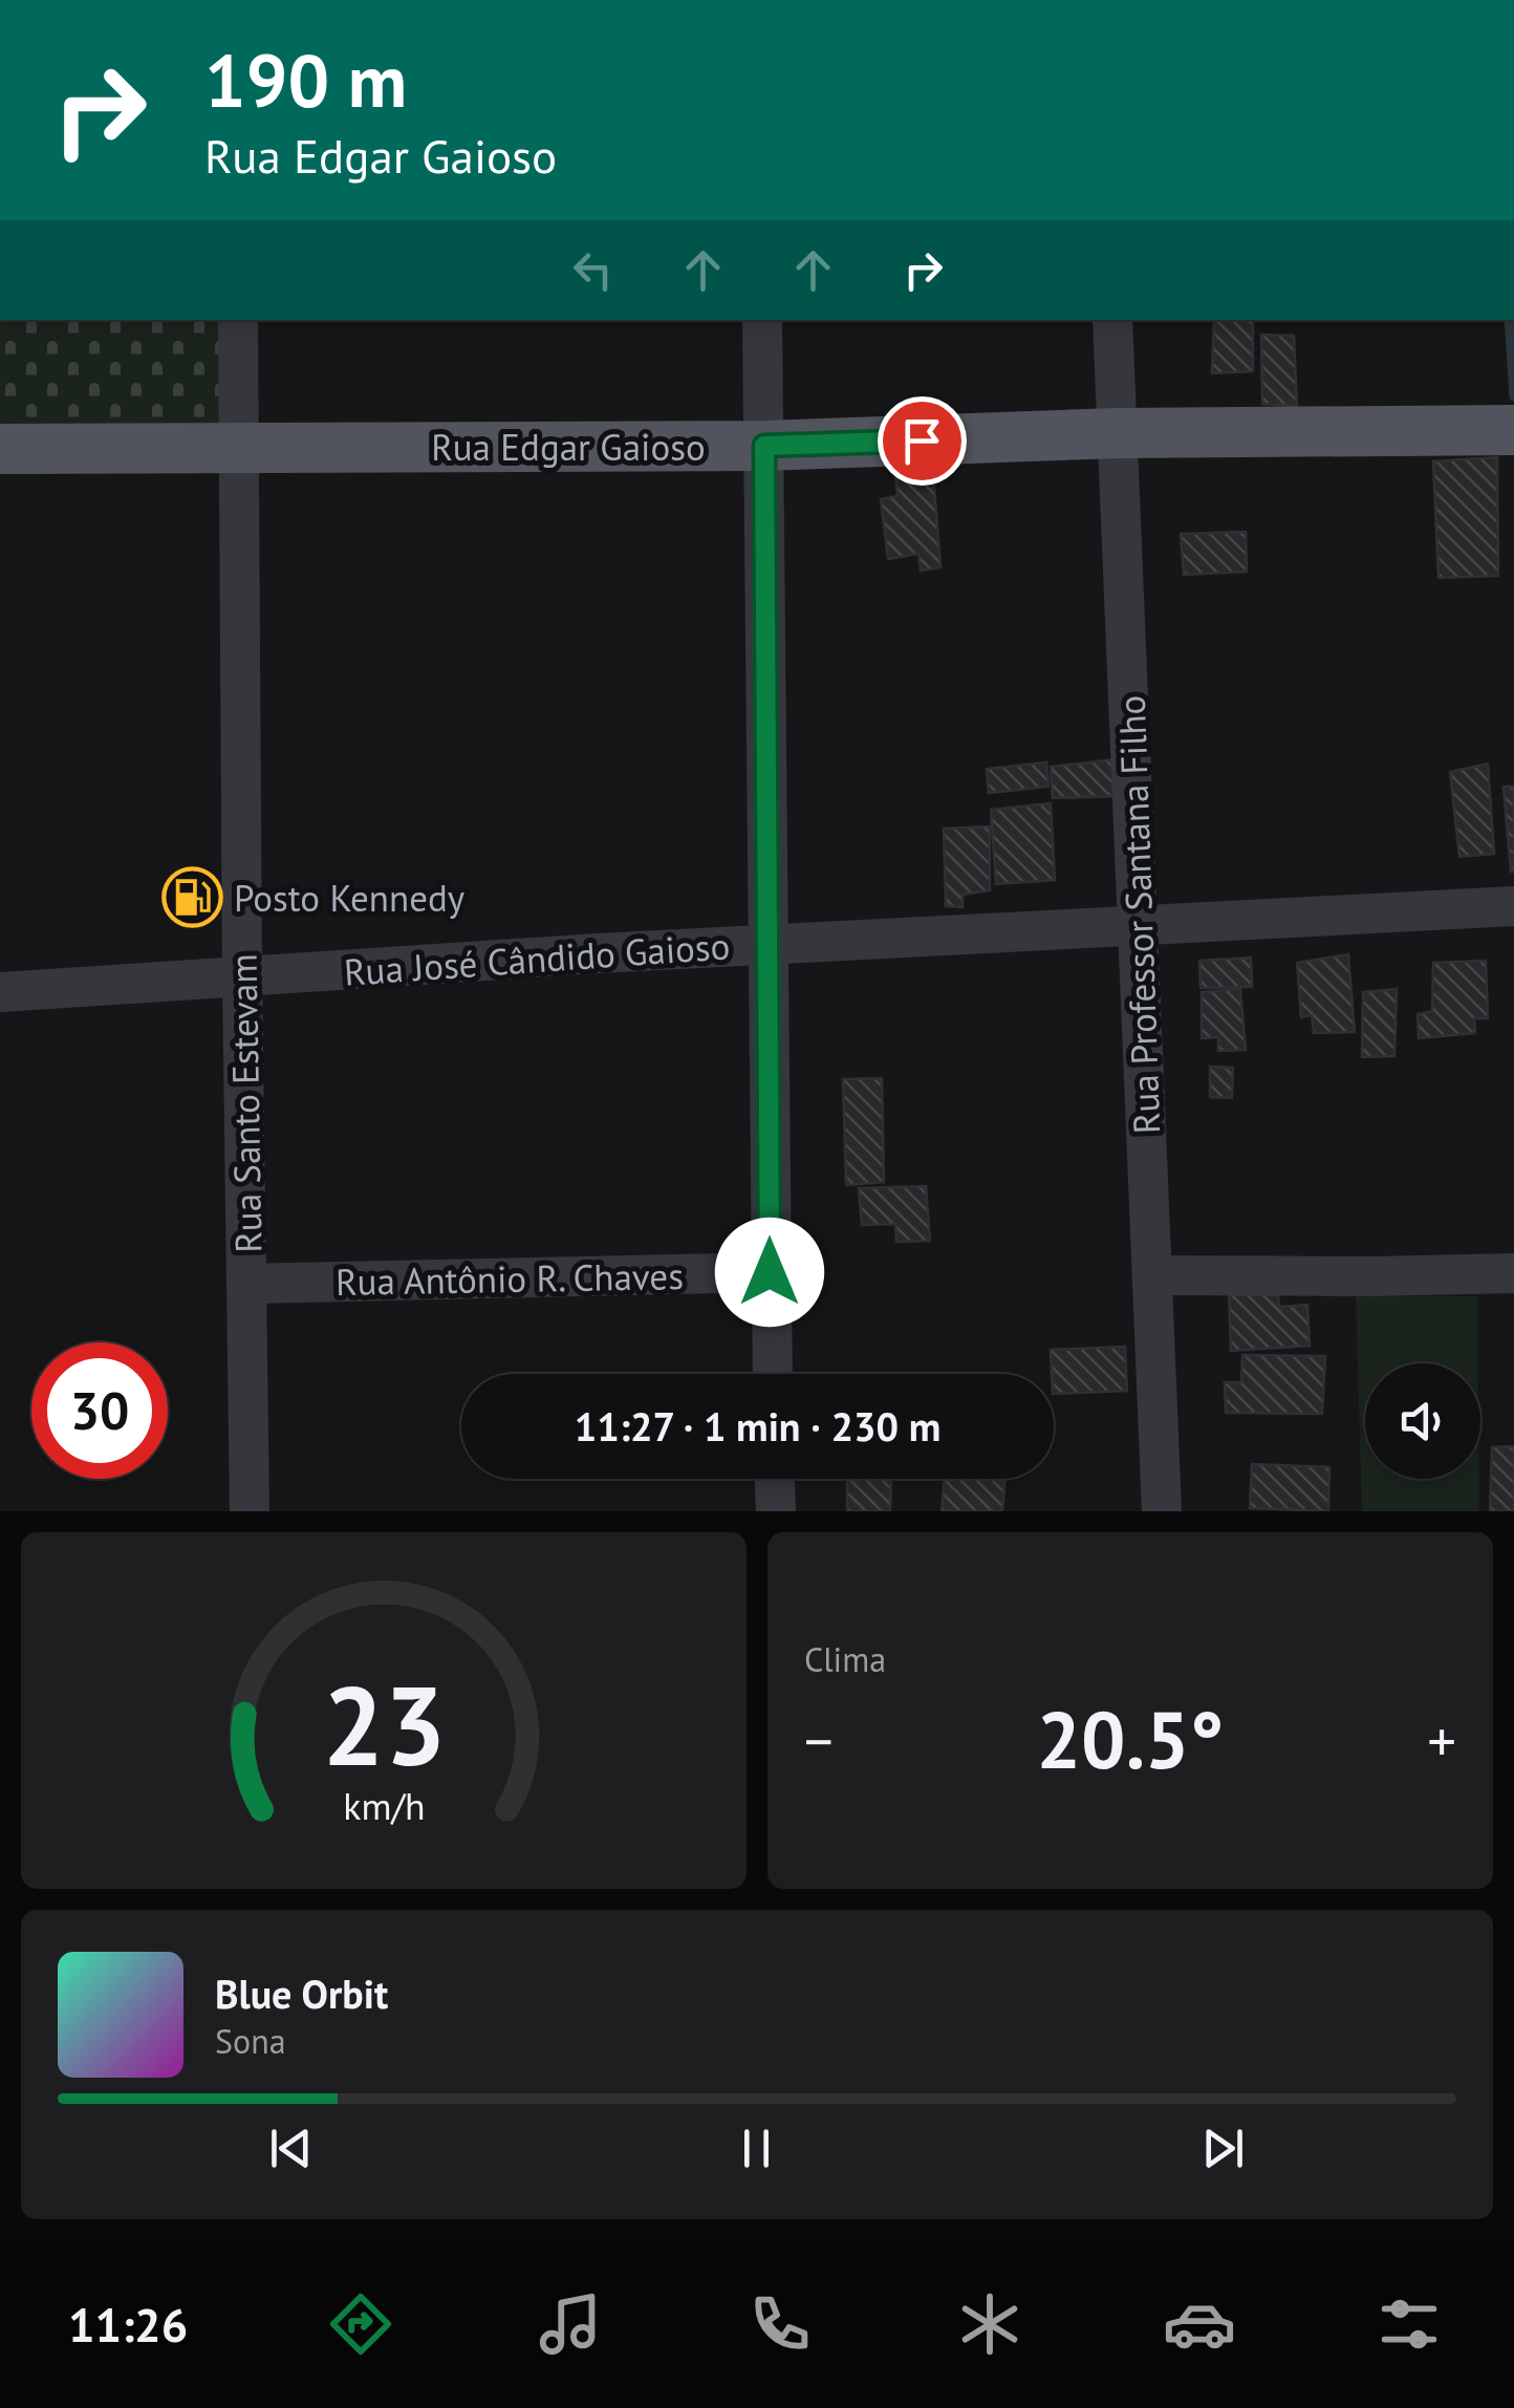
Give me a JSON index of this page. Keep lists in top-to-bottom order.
{
  "streets": {
    "main road": ["Rua Edgar Gaioso"],
    "street": [
      "Rua Professor Santana Filho",
      "Rua José Cândido Gaioso",
      "Rua Santo Estevam",
      "Rua Antônio R. Chaves"
    ]
  },
  "crossings": [
    ["Rua Edgar Gaioso", "Rua Professor Santana Filho"],
    ["Rua Edgar Gaioso", "Rua Santo Estevam"],
    ["Rua Professor Santana Filho", "Rua José Cândido Gaioso"],
    ["Rua José Cândido Gaioso", "Rua Santo Estevam"],
    ["Rua Santo Estevam", "Rua Antônio R. Chaves"]
  ],
  "places": {
    "fuel station": ["Posto Kennedy"]
  },
  "page": {
    "turn": ["190 m", "Rua Edgar Gaioso"],
    "limit": "30",
    "trip": "11:27 · 1 min · 230 m",
    "tile": "Clima",
    "heat": ["−", "20.5°", "+"],
    "song": ["Blue Orbit", "Sona"],
    "tabs": "11:26",
    "gauge": ["23", "km/h"]
  }
}
